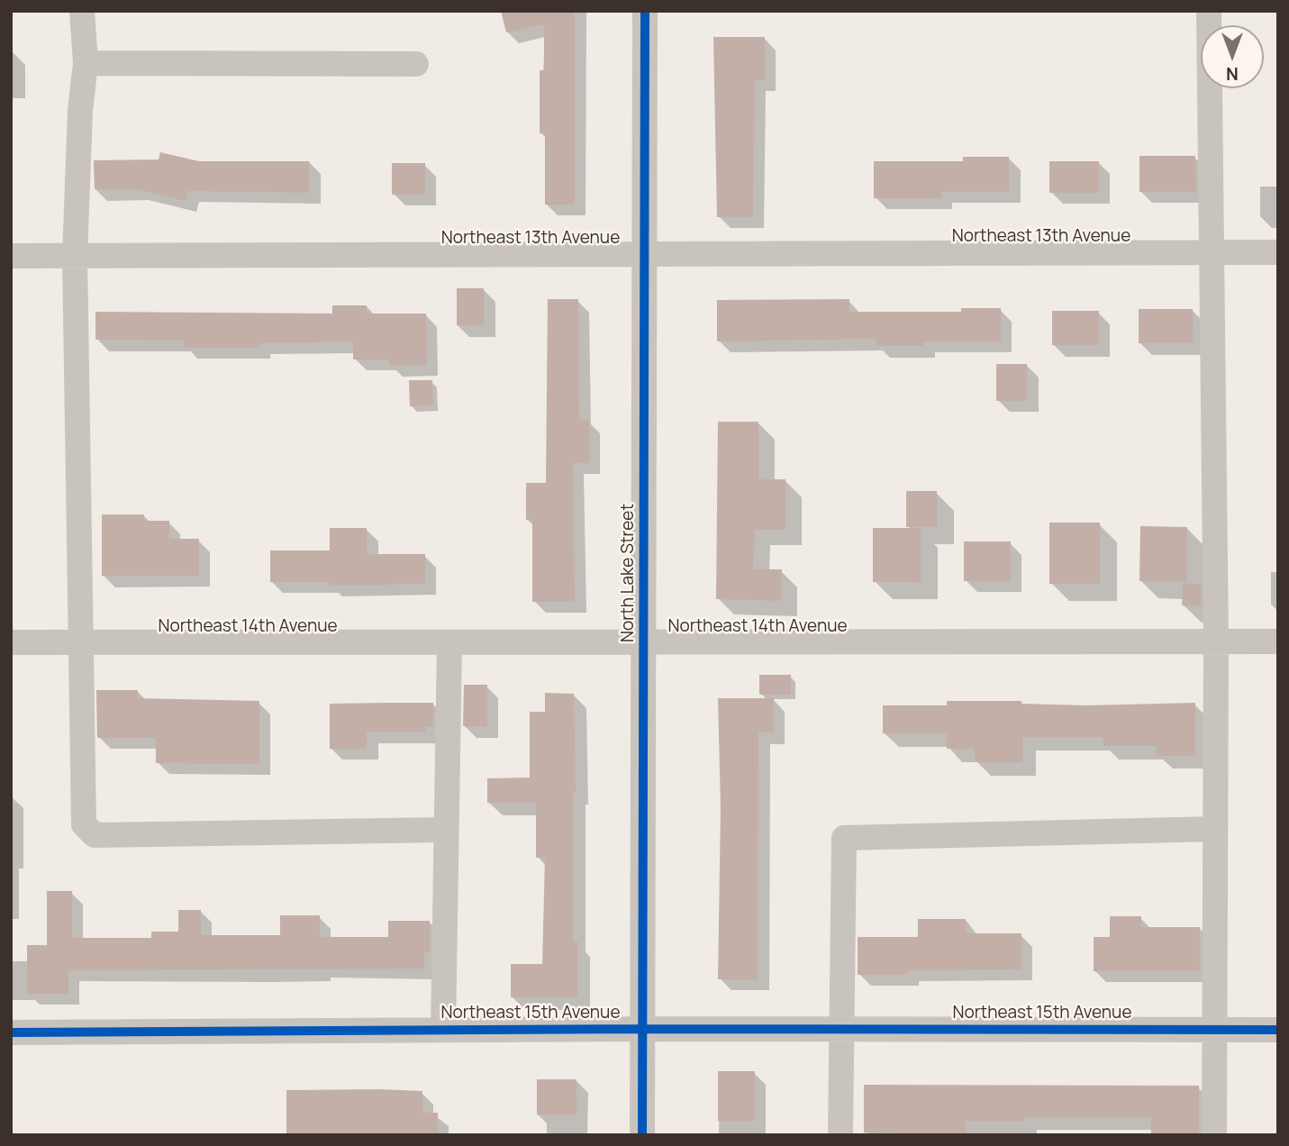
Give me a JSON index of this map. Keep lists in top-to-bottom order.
{
  "streets": {
    "street": [
      "Northeast 13th Avenue",
      "North Lake Street",
      "Northeast 14th Avenue",
      "Northeast 15th Avenue"
    ]
  },
  "crossings": [
    ["Northeast 13th Avenue", "North Lake Street"],
    ["North Lake Street", "Northeast 14th Avenue"],
    ["North Lake Street", "Northeast 15th Avenue"]
  ],
  "north": "bottom"
}
